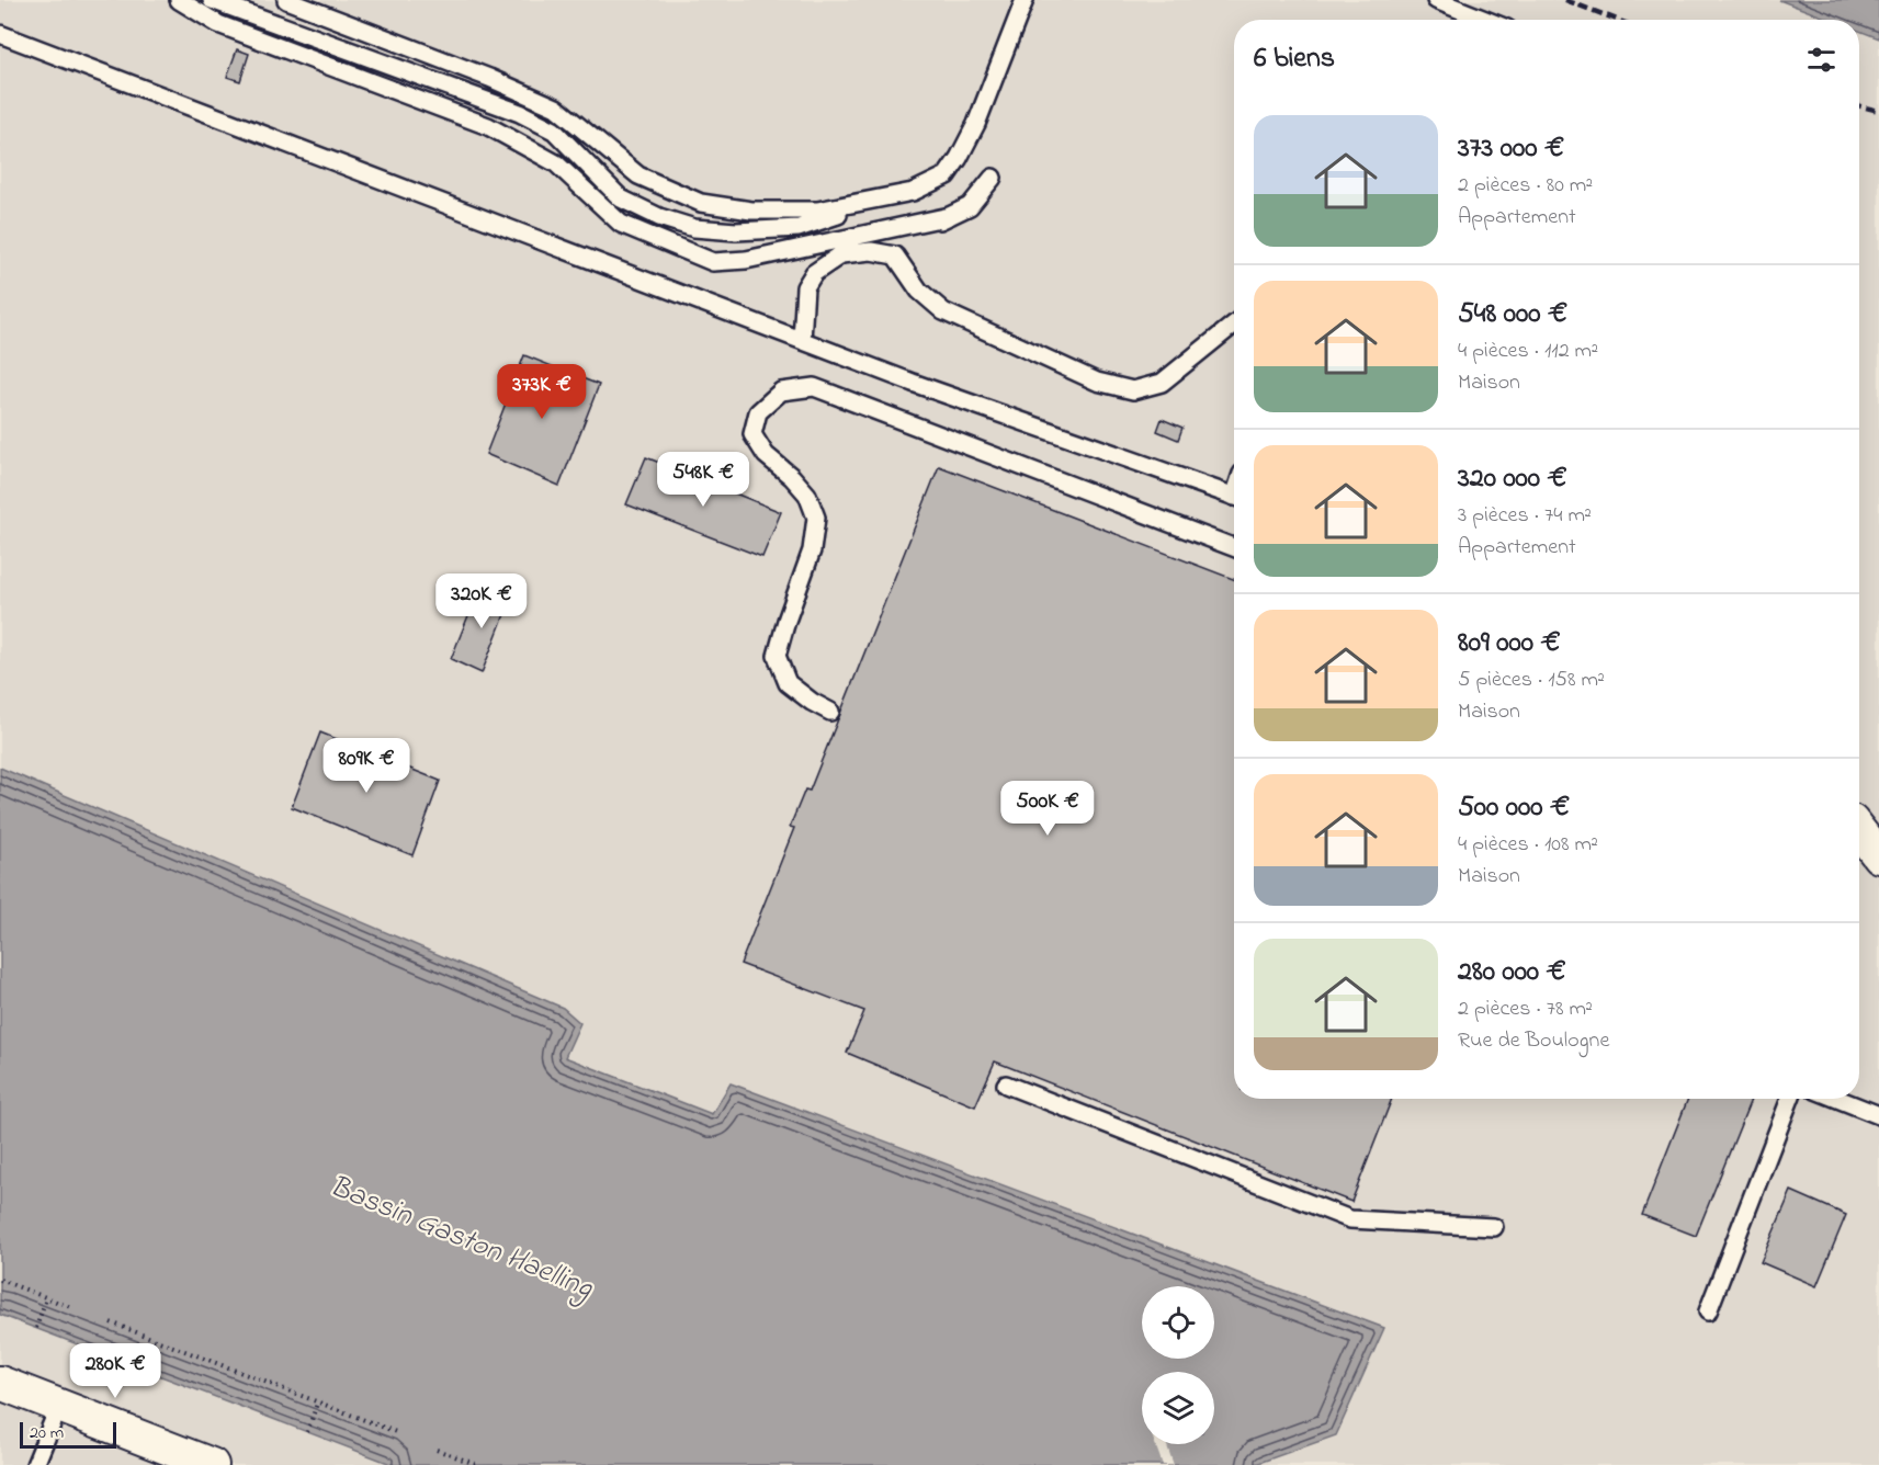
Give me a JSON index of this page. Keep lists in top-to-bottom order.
{
  "water": ["Bassin Gaston Haelling"],
  "scale_bar": "20 m",
  "page": {
    "heading": "6 biens",
    "list": [
      {
        "name": "373 000 €",
        "note": "2 pièces · 80 m² · Appartement"
      },
      {
        "name": "548 000 €",
        "note": "4 pièces · 112 m² · Maison"
      },
      {
        "name": "320 000 €",
        "note": "3 pièces · 74 m² · Appartement"
      },
      {
        "name": "809 000 €",
        "note": "5 pièces · 158 m² · Maison"
      },
      {
        "name": "500 000 €",
        "note": "4 pièces · 108 m² · Maison"
      },
      {
        "name": "280 000 €",
        "note": "2 pièces · 78 m² · Rue de Boulogne"
      }
    ],
    "price": [
      "373K €",
      "548K €",
      "320K €",
      "809K €",
      "500K €",
      "280K €"
    ],
    "scale": "20 m"
  }
}
